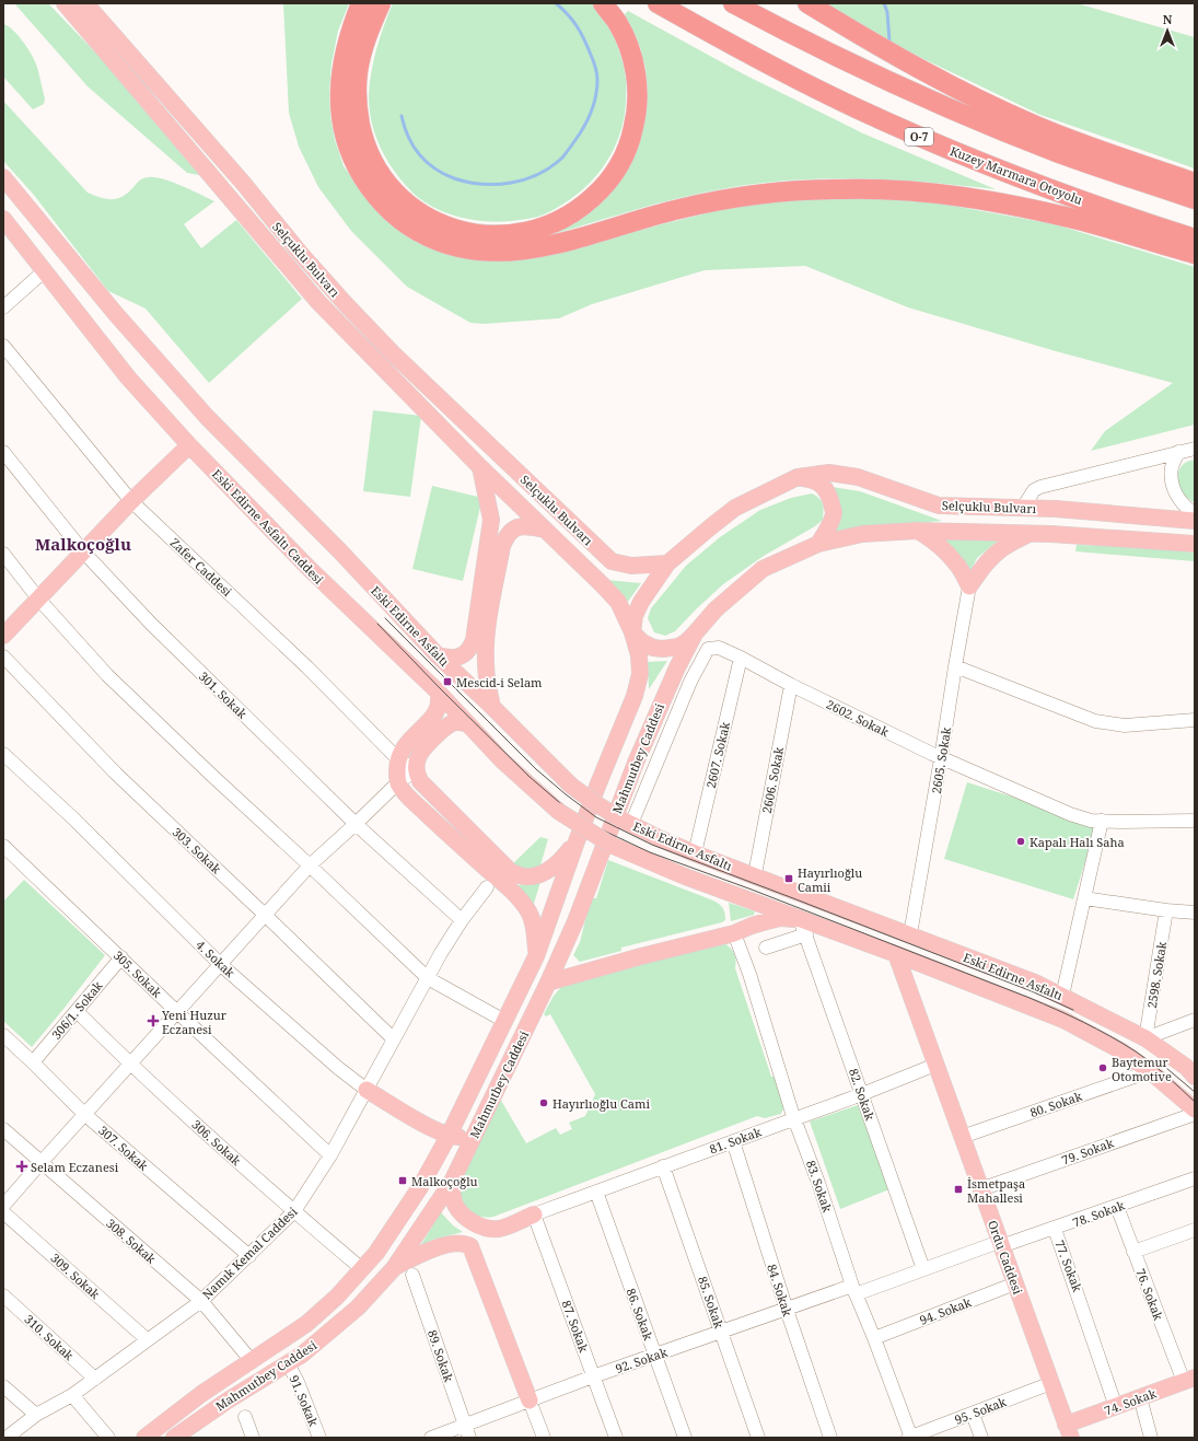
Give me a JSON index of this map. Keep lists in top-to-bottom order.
{
  "streets": {
    "highway": ["O-7", "Kuzey Marmara Otoyolu"],
    "main road": [
      "Selçuklu Bulvarı",
      "Eski Edirne Asfaltı Caddesi",
      "Eski Edirne Asfaltı",
      "Mahmutbey Caddesi",
      "Ordu Caddesi",
      "74. Sokak"
    ],
    "street": [
      "Zafer Caddesi",
      "301. Sokak",
      "2602. Sokak",
      "2607. Sokak",
      "2605. Sokak",
      "2606. Sokak",
      "303. Sokak",
      "4. Sokak",
      "305. Sokak",
      "2598. Sokak",
      "306/1. Sokak",
      "82. Sokak",
      "80. Sokak",
      "81. Sokak",
      "306. Sokak",
      "307. Sokak",
      "79. Sokak",
      "83. Sokak",
      "78. Sokak",
      "308. Sokak",
      "Namık Kemal Caddesi",
      "77. Sokak",
      "309. Sokak",
      "84. Sokak",
      "76. Sokak",
      "85. Sokak",
      "94. Sokak",
      "86. Sokak",
      "87. Sokak",
      "310. Sokak",
      "89. Sokak",
      "92. Sokak",
      "91. Sokak",
      "95. Sokak"
    ]
  },
  "crossings": [
    ["Selçuklu Bulvarı", "Mahmutbey Caddesi"],
    ["Eski Edirne Asfaltı Caddesi", "Eski Edirne Asfaltı"],
    ["Eski Edirne Asfaltı", "2602. Sokak"],
    ["Eski Edirne Asfaltı", "2607. Sokak"],
    ["Eski Edirne Asfaltı", "2605. Sokak"],
    ["Eski Edirne Asfaltı", "2606. Sokak"],
    ["Eski Edirne Asfaltı", "2598. Sokak"],
    ["Eski Edirne Asfaltı", "82. Sokak"],
    ["Eski Edirne Asfaltı", "80. Sokak"],
    ["Eski Edirne Asfaltı", "Ordu Caddesi"],
    ["301. Sokak", "Namık Kemal Caddesi"],
    ["2602. Sokak", "2607. Sokak"],
    ["2602. Sokak", "2605. Sokak"],
    ["2602. Sokak", "2606. Sokak"],
    ["Mahmutbey Caddesi", "306. Sokak"],
    ["Mahmutbey Caddesi", "308. Sokak"],
    ["Mahmutbey Caddesi", "91. Sokak"],
    ["303. Sokak", "Namık Kemal Caddesi"],
    ["4. Sokak", "Namık Kemal Caddesi"],
    ["305. Sokak", "306/1. Sokak"],
    ["305. Sokak", "Namık Kemal Caddesi"],
    ["306/1. Sokak", "306. Sokak"],
    ["306/1. Sokak", "307. Sokak"],
    ["82. Sokak", "81. Sokak"],
    ["82. Sokak", "92. Sokak"],
    ["80. Sokak", "Ordu Caddesi"],
    ["81. Sokak", "83. Sokak"],
    ["81. Sokak", "Ordu Caddesi"],
    ["81. Sokak", "84. Sokak"],
    ["81. Sokak", "85. Sokak"],
    ["81. Sokak", "86. Sokak"],
    ["81. Sokak", "87. Sokak"],
    ["306. Sokak", "Namık Kemal Caddesi"],
    ["307. Sokak", "Namık Kemal Caddesi"],
    ["79. Sokak", "Ordu Caddesi"],
    ["83. Sokak", "94. Sokak"],
    ["83. Sokak", "92. Sokak"],
    ["83. Sokak", "95. Sokak"],
    ["78. Sokak", "Ordu Caddesi"],
    ["78. Sokak", "77. Sokak"],
    ["78. Sokak", "76. Sokak"],
    ["78. Sokak", "92. Sokak"],
    ["308. Sokak", "Namık Kemal Caddesi"],
    ["Namık Kemal Caddesi", "309. Sokak"],
    ["Namık Kemal Caddesi", "310. Sokak"],
    ["Ordu Caddesi", "94. Sokak"],
    ["Ordu Caddesi", "92. Sokak"],
    ["Ordu Caddesi", "74. Sokak"],
    ["Ordu Caddesi", "95. Sokak"],
    ["77. Sokak", "74. Sokak"],
    ["84. Sokak", "92. Sokak"],
    ["76. Sokak", "74. Sokak"],
    ["85. Sokak", "92. Sokak"],
    ["86. Sokak", "92. Sokak"],
    ["87. Sokak", "92. Sokak"],
    ["89. Sokak", "92. Sokak"]
  ],
  "districts": ["Malkoçoğlu"],
  "places": {
    "transit": [
      "Mescid-i Selam",
      "Hayırlıoğlu Camii",
      "Malkoçoğlu",
      "İsmetpaşa Mahallesi"
    ],
    "other": ["Kapalı Halı Saha", "Baytemur Otomotive", "Hayırlıoğlu Cami"],
    "health": ["Yeni Huzur Eczanesi", "Selam Eczanesi"]
  },
  "north": "top"
}
